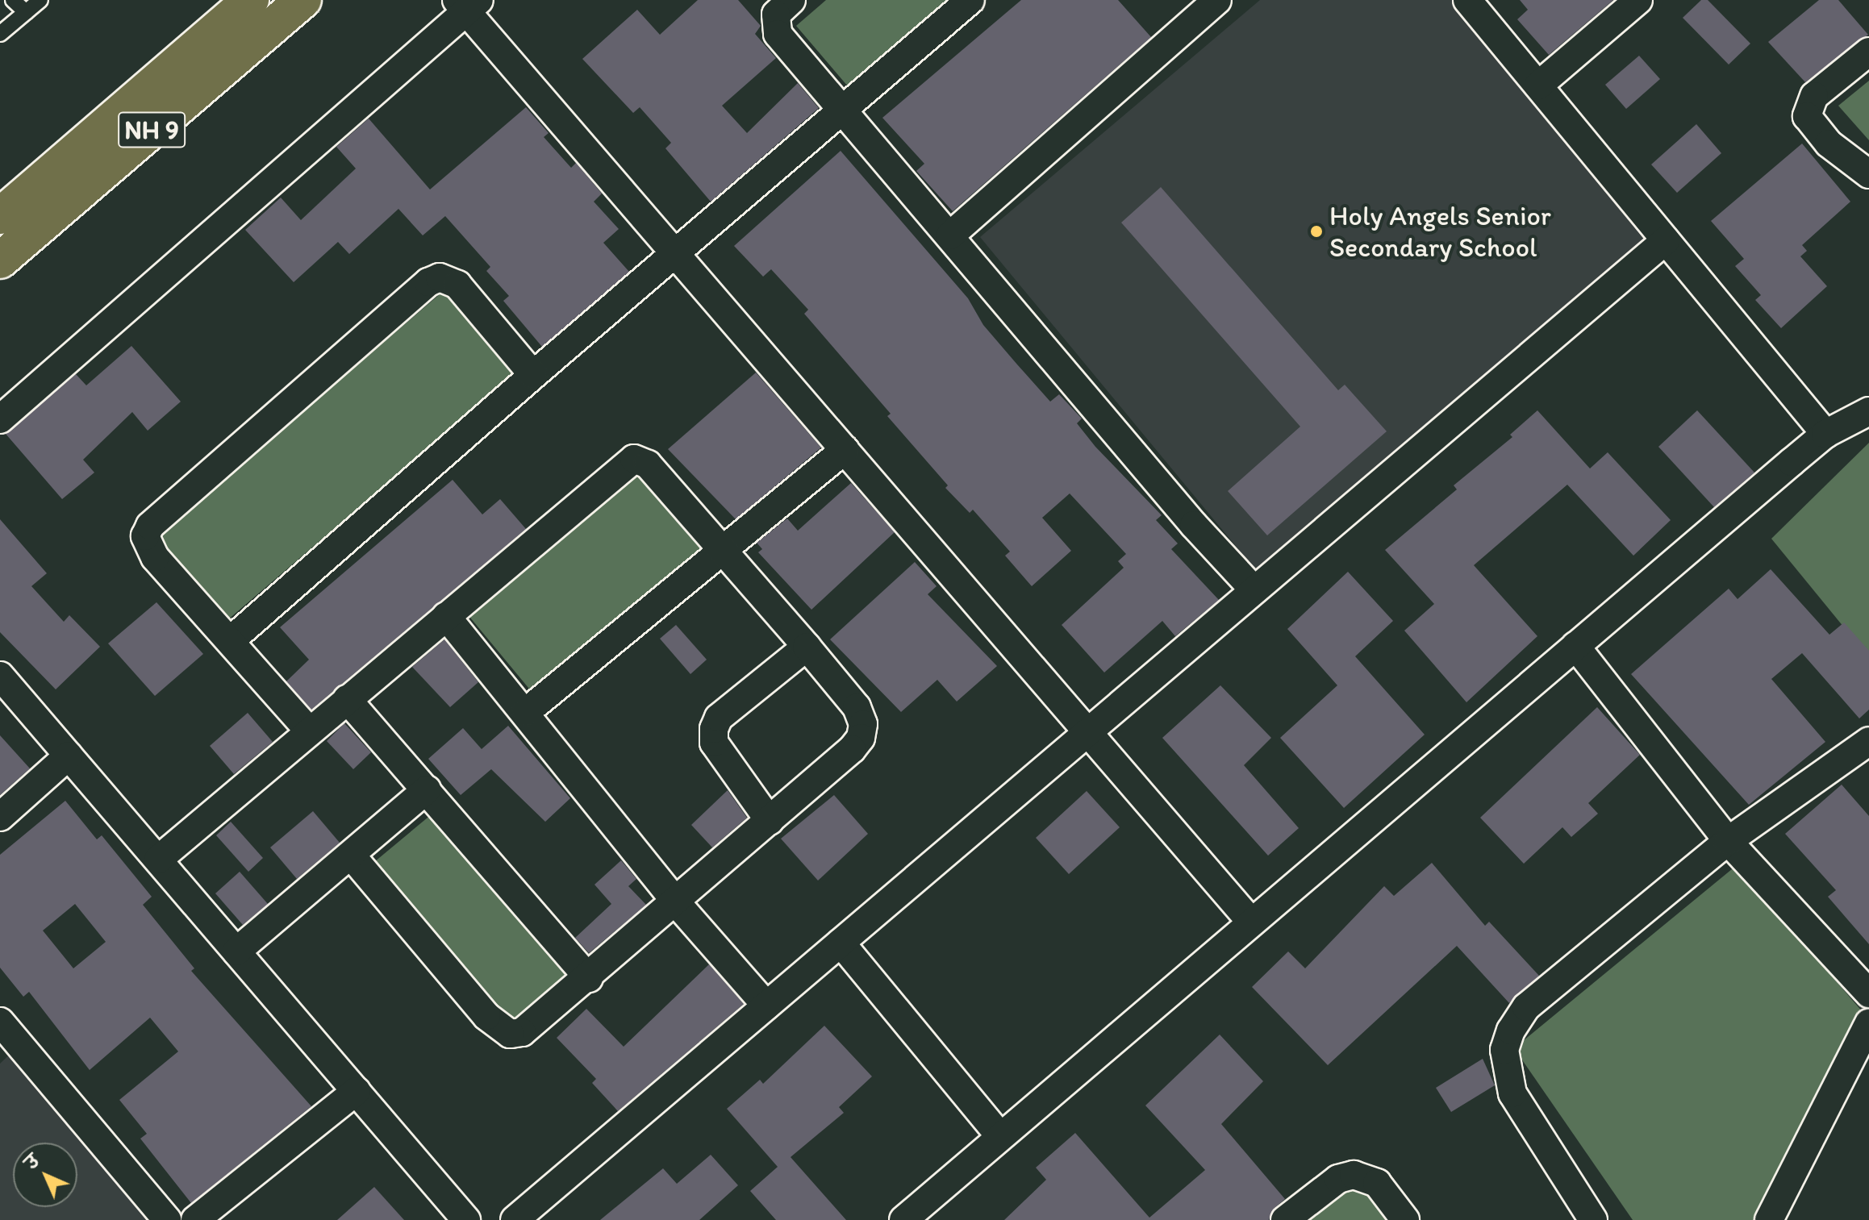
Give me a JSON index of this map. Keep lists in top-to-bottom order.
{
  "streets": {
    "highway": ["NH 9"]
  },
  "places": ["Holy Angels Senior Secondary School"],
  "north": "top left"
}
